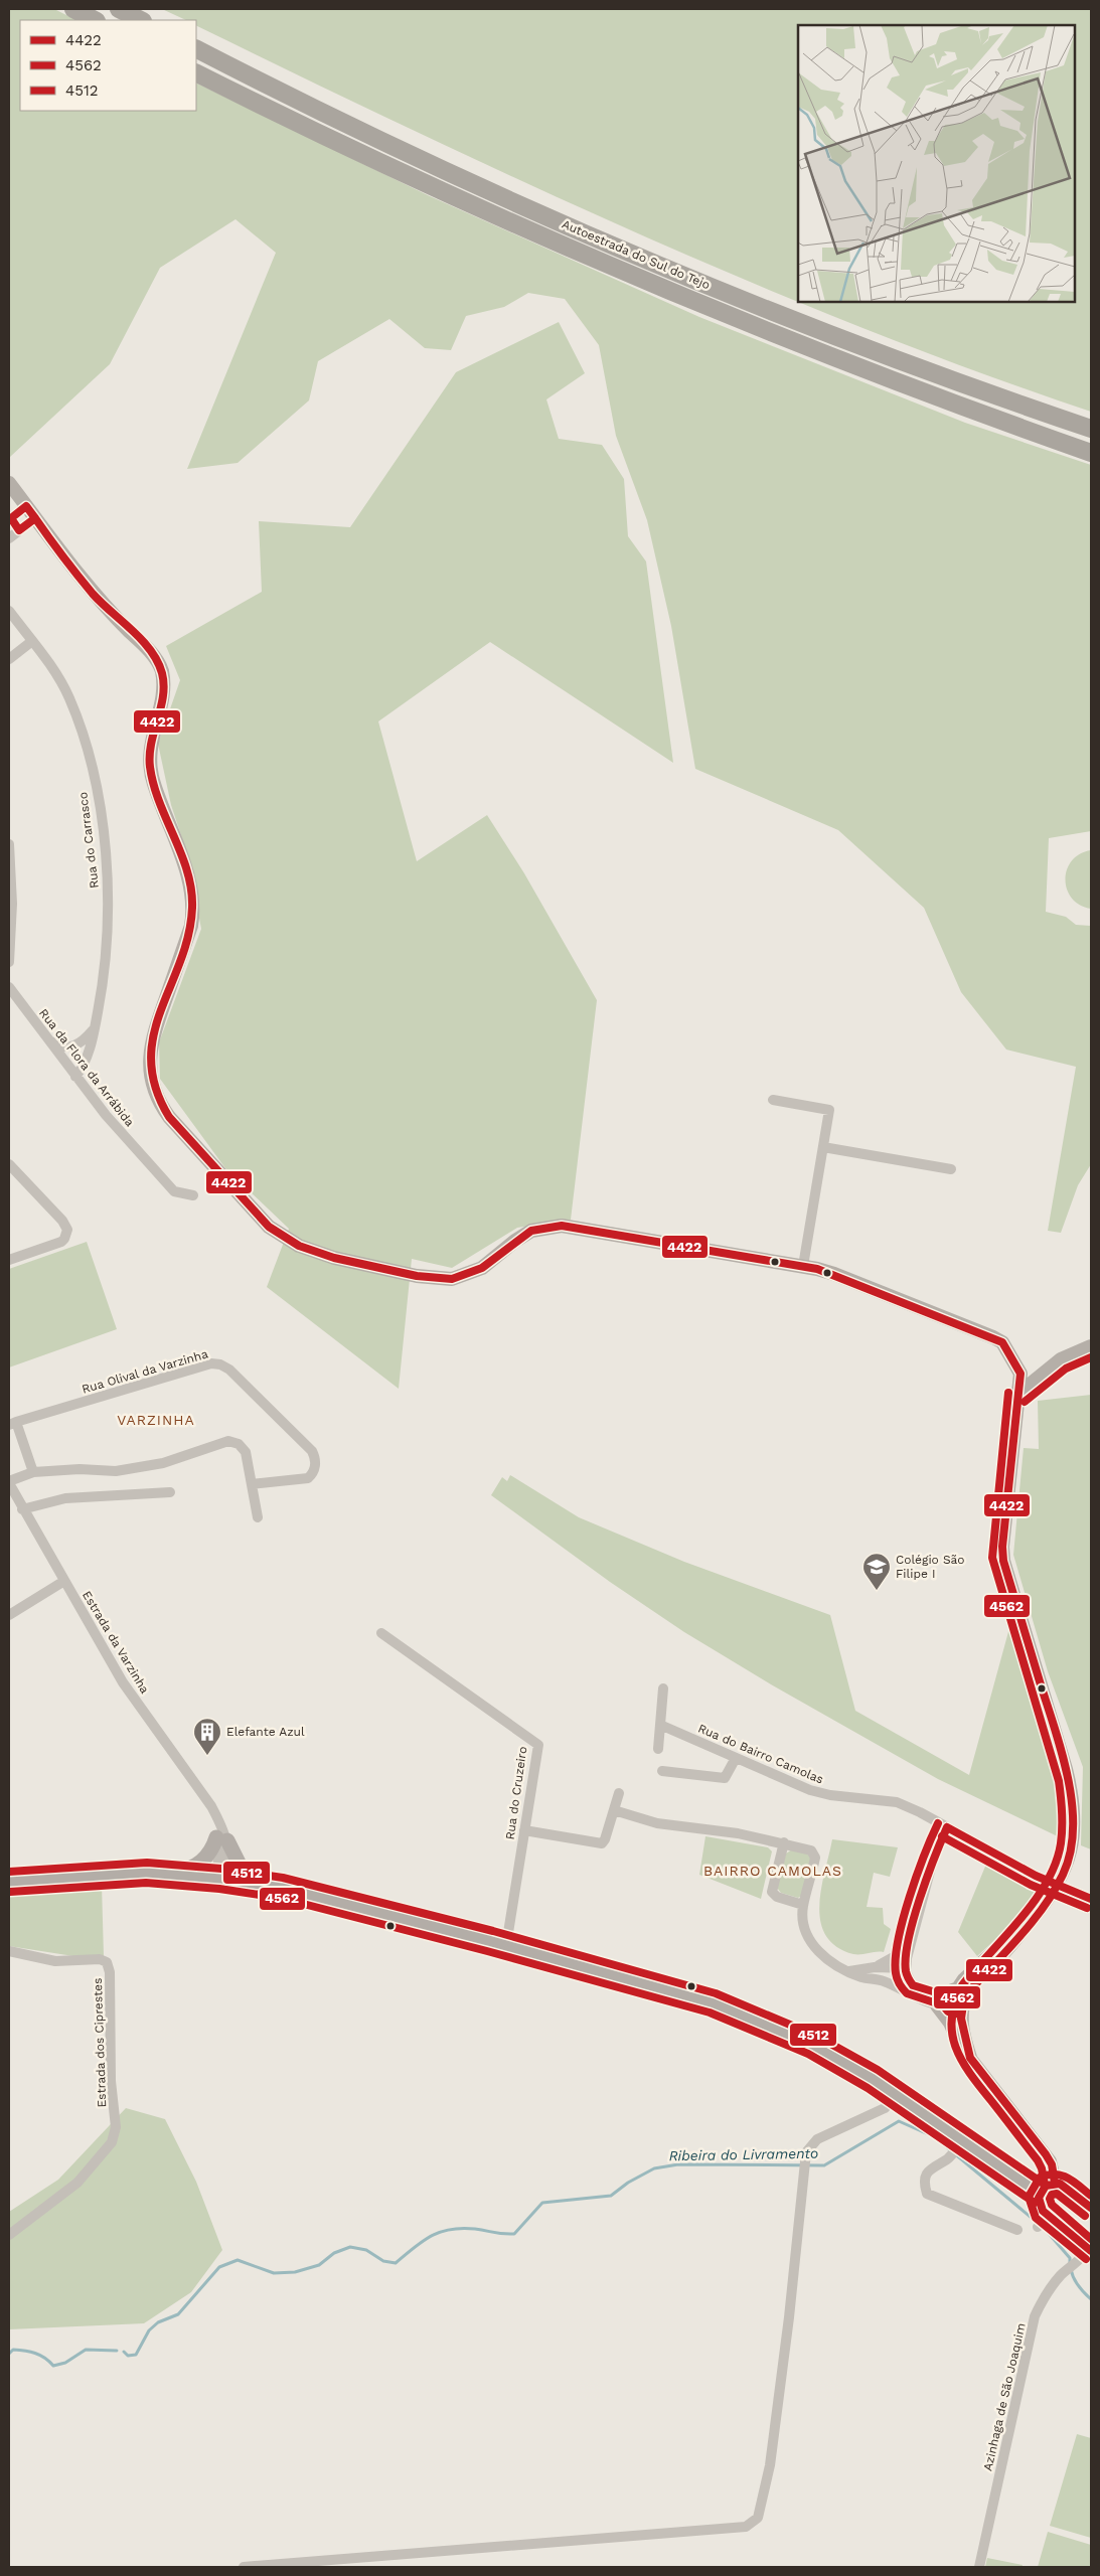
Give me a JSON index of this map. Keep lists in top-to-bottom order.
{
  "streets": {
    "highway": ["Autoestrada do Sul do Tejo"],
    "street": [
      "Rua do Carrasco",
      "Rua da Flora da Arrábida",
      "Rua Olival da Varzinha",
      "Estrada da Varzinha",
      "Rua do Bairro Camolas",
      "Rua do Cruzeiro",
      "Estrada dos Ciprestes",
      "Azinhaga de São Joaquim"
    ]
  },
  "crossings": [
    ["Rua do Carrasco", "Rua da Flora da Arrábida"]
  ],
  "districts": ["VARZINHA", "BAIRRO CAMOLAS"],
  "water": ["Ribeira do Livramento"],
  "places": {
    "school or university": ["Colégio São Filipe I"],
    "building": ["Elefante Azul"]
  },
  "lines": ["transit line 4422", "transit line 4562", "transit line 4512"],
  "legend": ["4422", "4562", "4512"]
}
